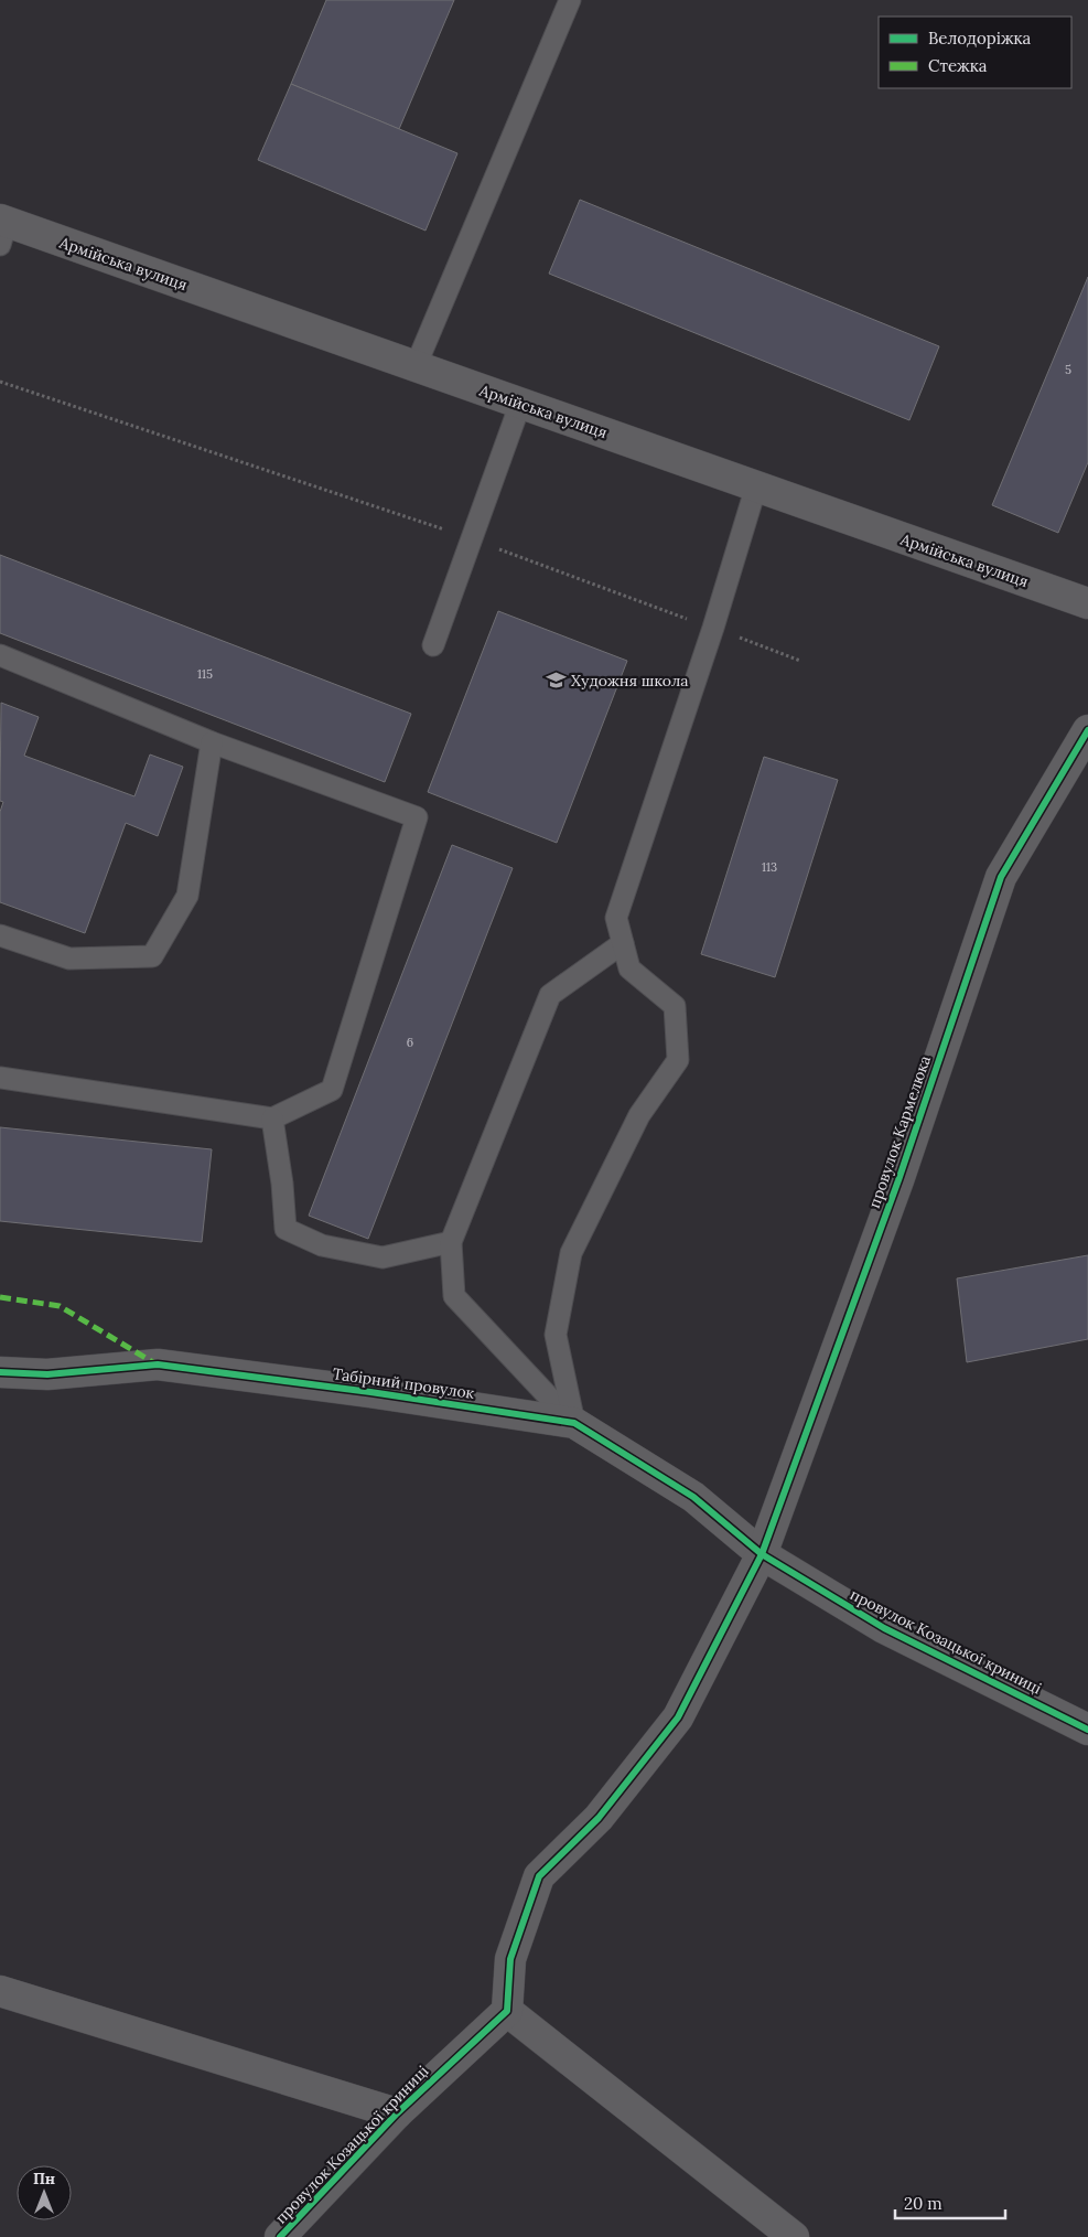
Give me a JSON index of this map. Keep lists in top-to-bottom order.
{
  "streets": {
    "street": [
      "Армійська вулиця",
      "провулок Кармелюка",
      "Табірний провулок",
      "провулок Козацької криниці"
    ]
  },
  "crossings": [
    ["провулок Кармелюка", "Табірний провулок"],
    ["провулок Кармелюка", "провулок Козацької криниці"],
    ["Табірний провулок", "провулок Козацької криниці"]
  ],
  "places": {
    "school or university": ["Художня школа"]
  },
  "house_numbers": [
    "5",
    "115",
    "113",
    "6"
  ],
  "legend": ["Велодоріжка", "Стежка"],
  "scale_bar": "20 m",
  "north": "top"
}
